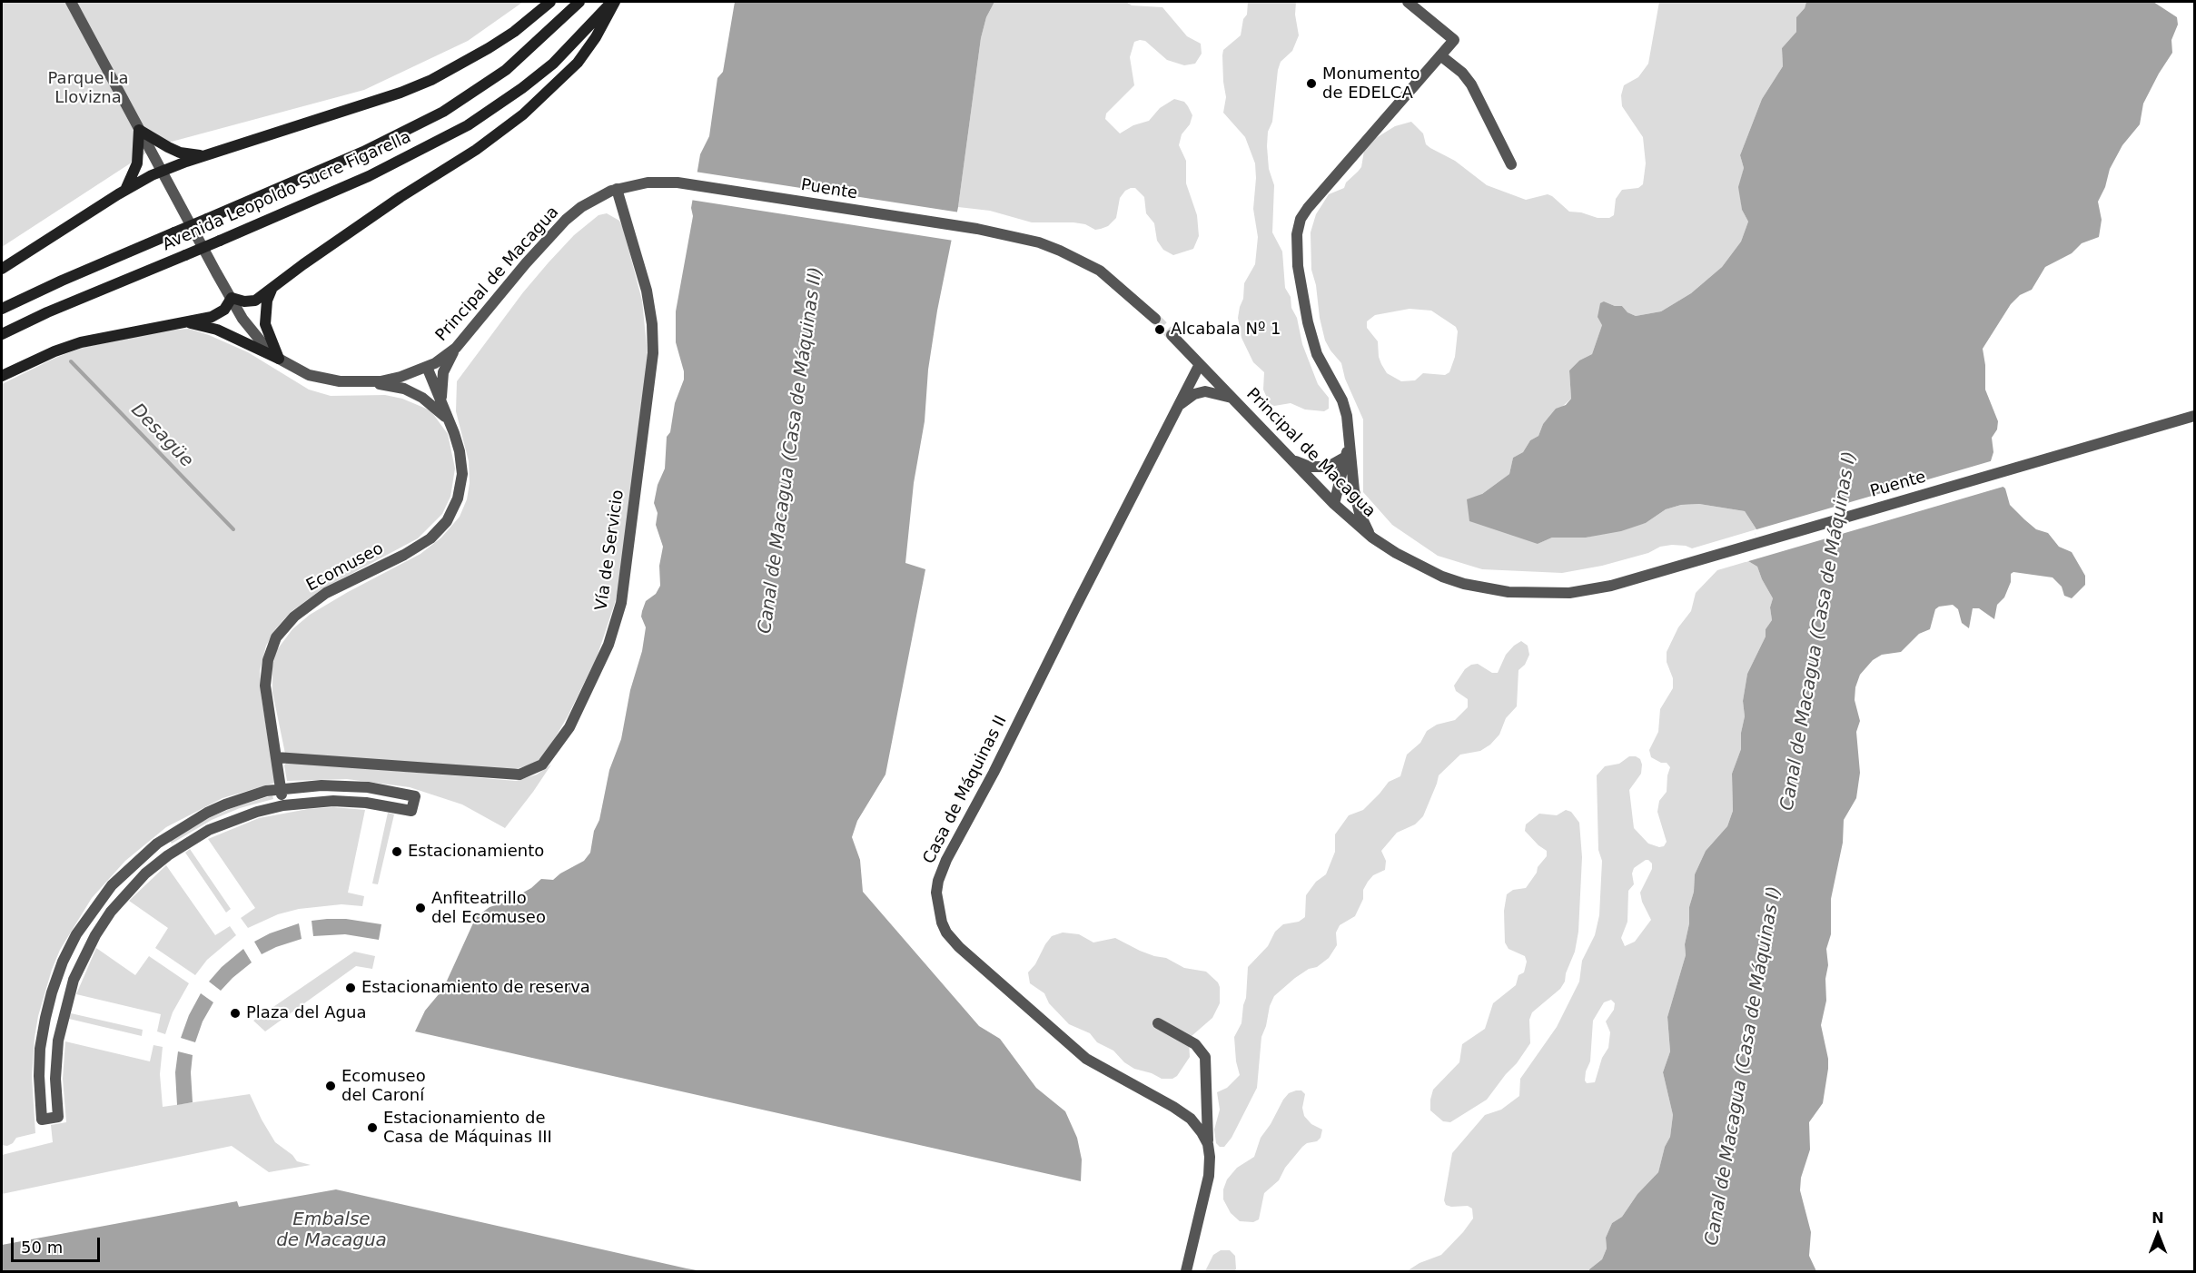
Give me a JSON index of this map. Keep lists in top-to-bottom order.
{
  "streets": {
    "main road": ["Avenida Leopoldo Sucre Figarella"],
    "street": [
      "Puente",
      "Principal de Macagua",
      "Vía de Servicio",
      "Ecomuseo",
      "Casa de Máquinas II"
    ]
  },
  "crossings": [
    ["Puente", "Principal de Macagua"],
    ["Principal de Macagua", "Vía de Servicio"],
    ["Principal de Macagua", "Ecomuseo"],
    ["Principal de Macagua", "Casa de Máquinas II"],
    ["Vía de Servicio", "Ecomuseo"]
  ],
  "water": [
    "Desagüe",
    "Canal de Macagua (Casa de Máquinas II)",
    "Canal de Macagua (Casa de Máquinas I)",
    "Embalse de Macagua"
  ],
  "parks": ["Parque La Llovizna"],
  "places": [
    "Monumento de EDELCA",
    "Alcabala Nº 1",
    "Estacionamiento",
    "Anfiteatrillo del Ecomuseo",
    "Estacionamiento de reserva",
    "Plaza del Agua",
    "Ecomuseo del Caroní",
    "Estacionamiento de Casa de Máquinas III"
  ],
  "scale_bar": "50 m",
  "north": "top"
}
